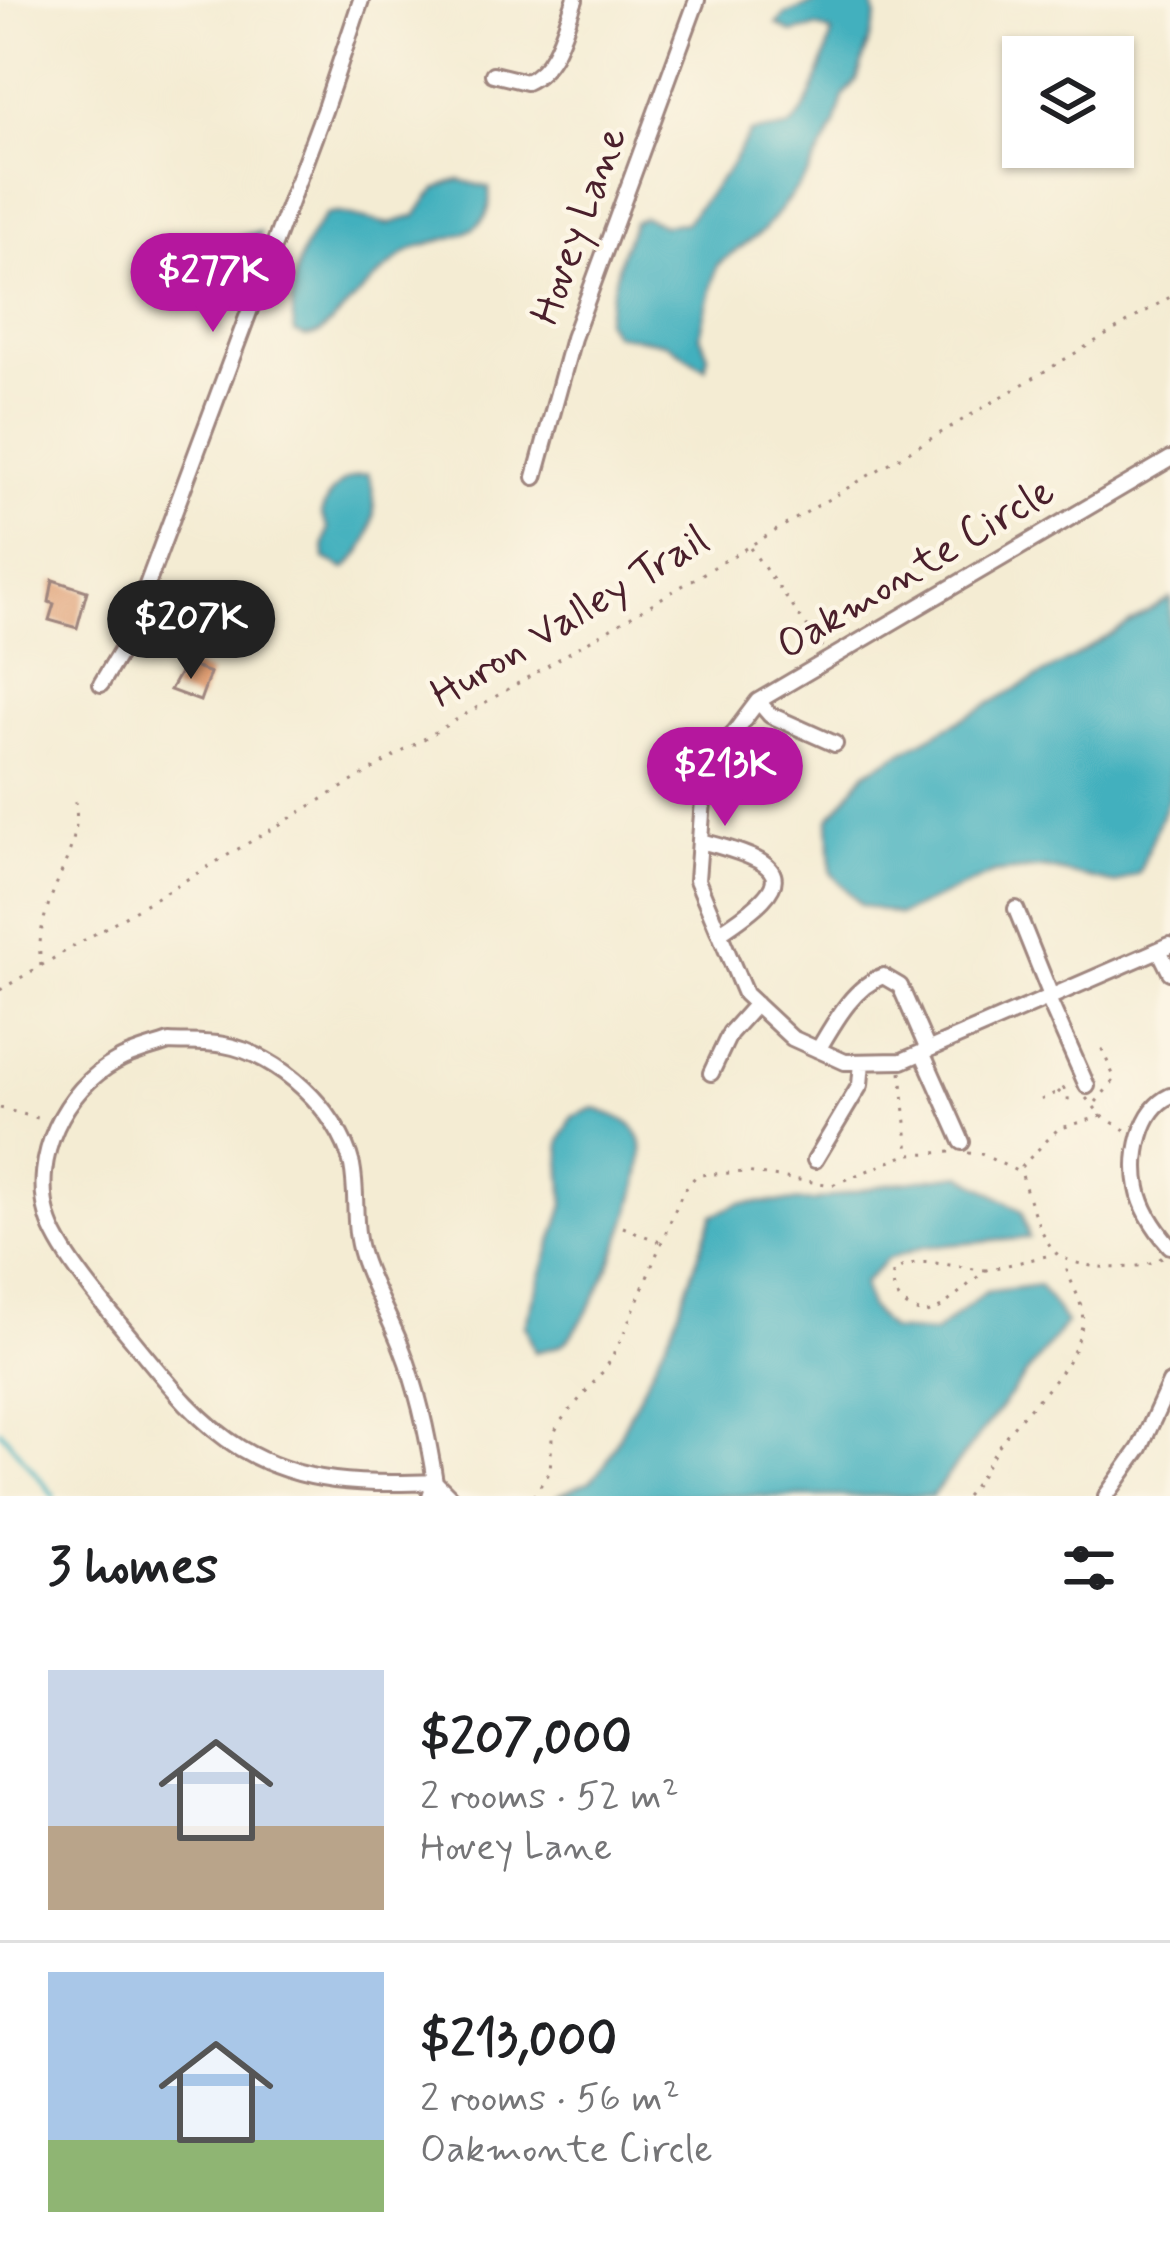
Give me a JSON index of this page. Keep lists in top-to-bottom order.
{
  "streets": {
    "street": ["Hovey Lane", "Oakmonte Circle"],
    "path": ["Huron Valley Trail"]
  },
  "page": {
    "price": ["$277K", "$207K", "$213K"],
    "heading": "3 homes",
    "list": [
      {
        "name": "$207,000",
        "note": "2 rooms · 52 m² · Hovey Lane"
      },
      {
        "name": "$213,000",
        "note": "2 rooms · 56 m² · Oakmonte Circle"
      }
    ]
  }
}
